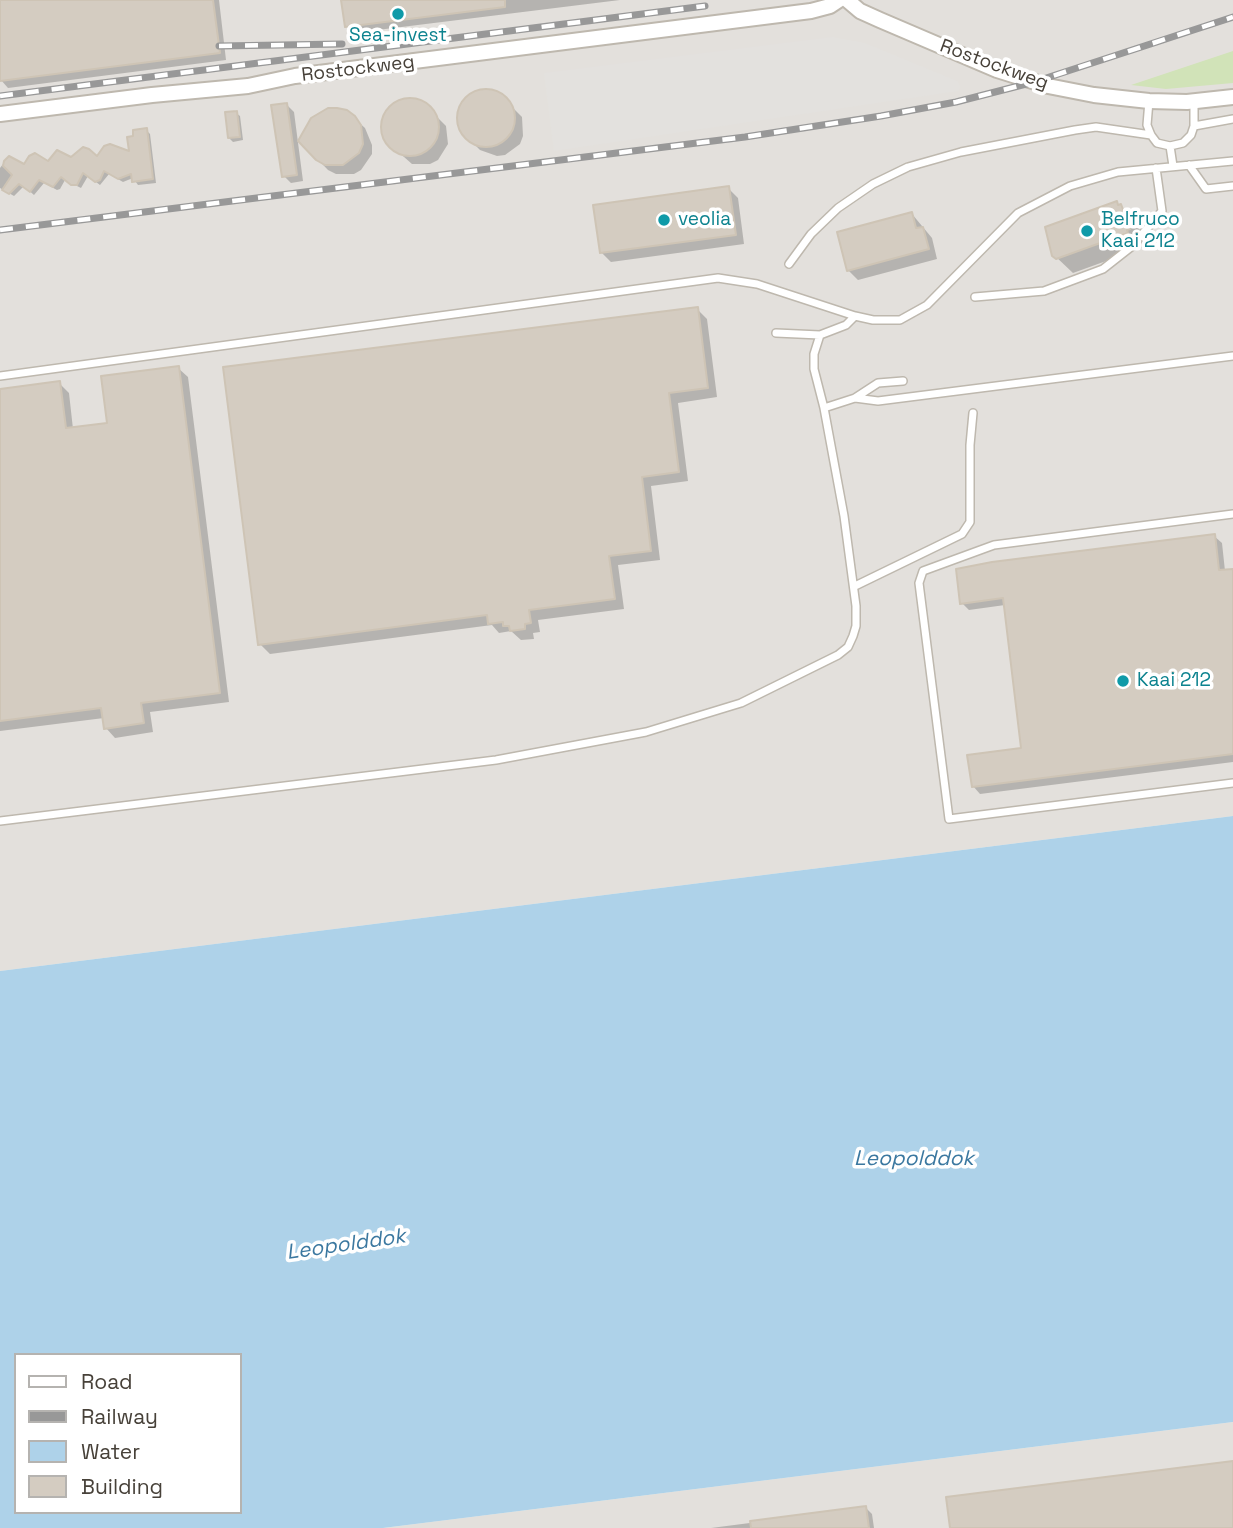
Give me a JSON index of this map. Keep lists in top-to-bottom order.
{
  "streets": {
    "street": ["Rostockweg"]
  },
  "water": ["Leopolddok"],
  "places": [
    "Sea-invest",
    "veolia",
    "Belfruco Kaai 212",
    "Kaai 212"
  ],
  "legend": [
    "Road",
    "Railway",
    "Water",
    "Building"
  ]
}
